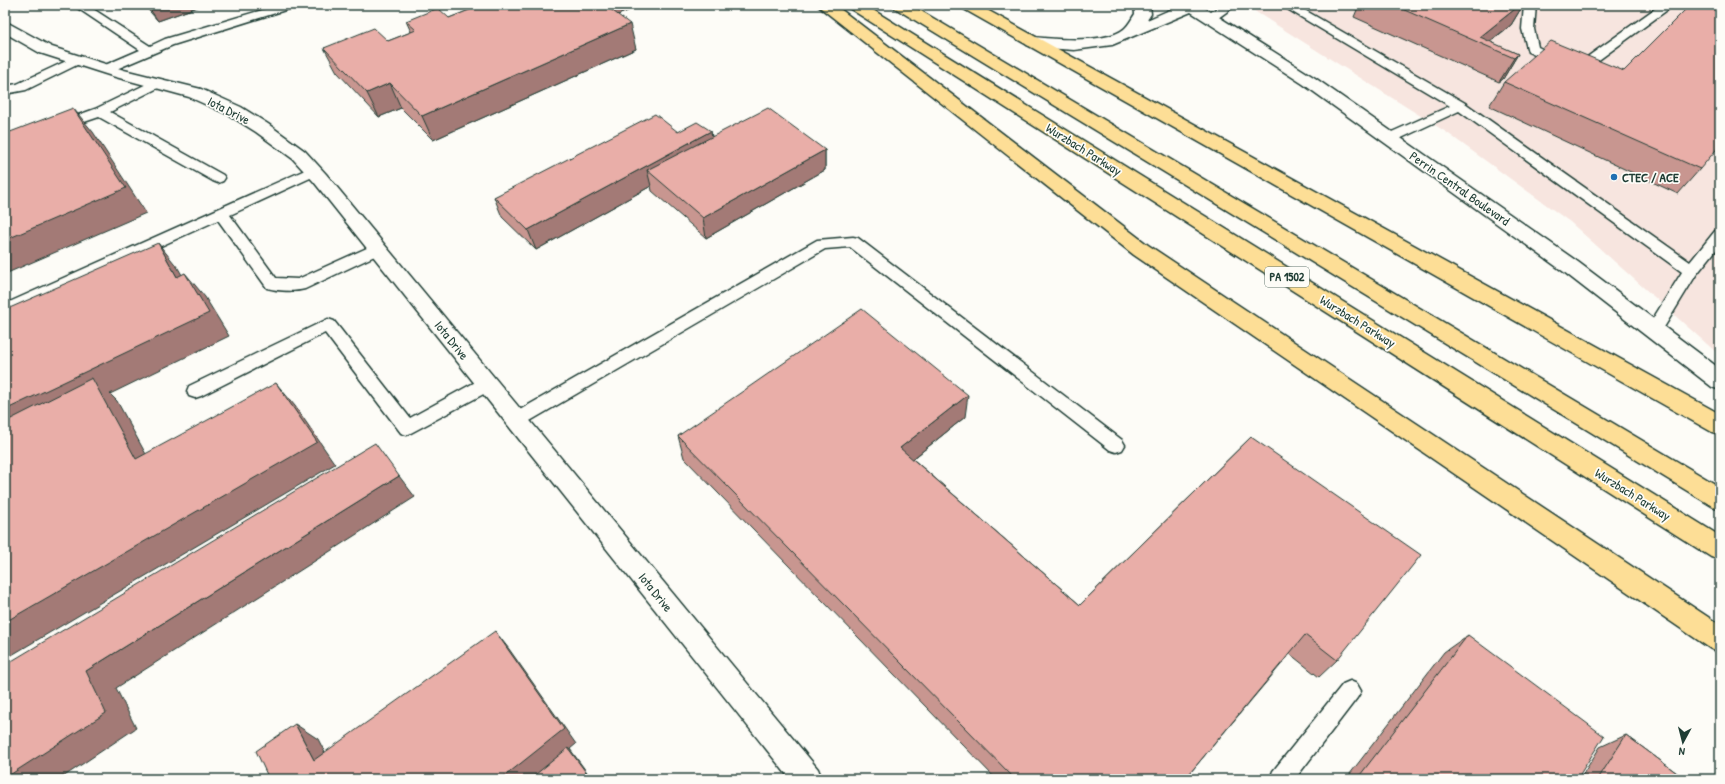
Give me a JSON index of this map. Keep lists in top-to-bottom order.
{
  "streets": {
    "highway": ["Wurzbach Parkway", "PA 1502"],
    "street": ["Iota Drive", "Perrin Central Boulevard"]
  },
  "places": ["CTEC / ACE"],
  "north": "bottom"
}
